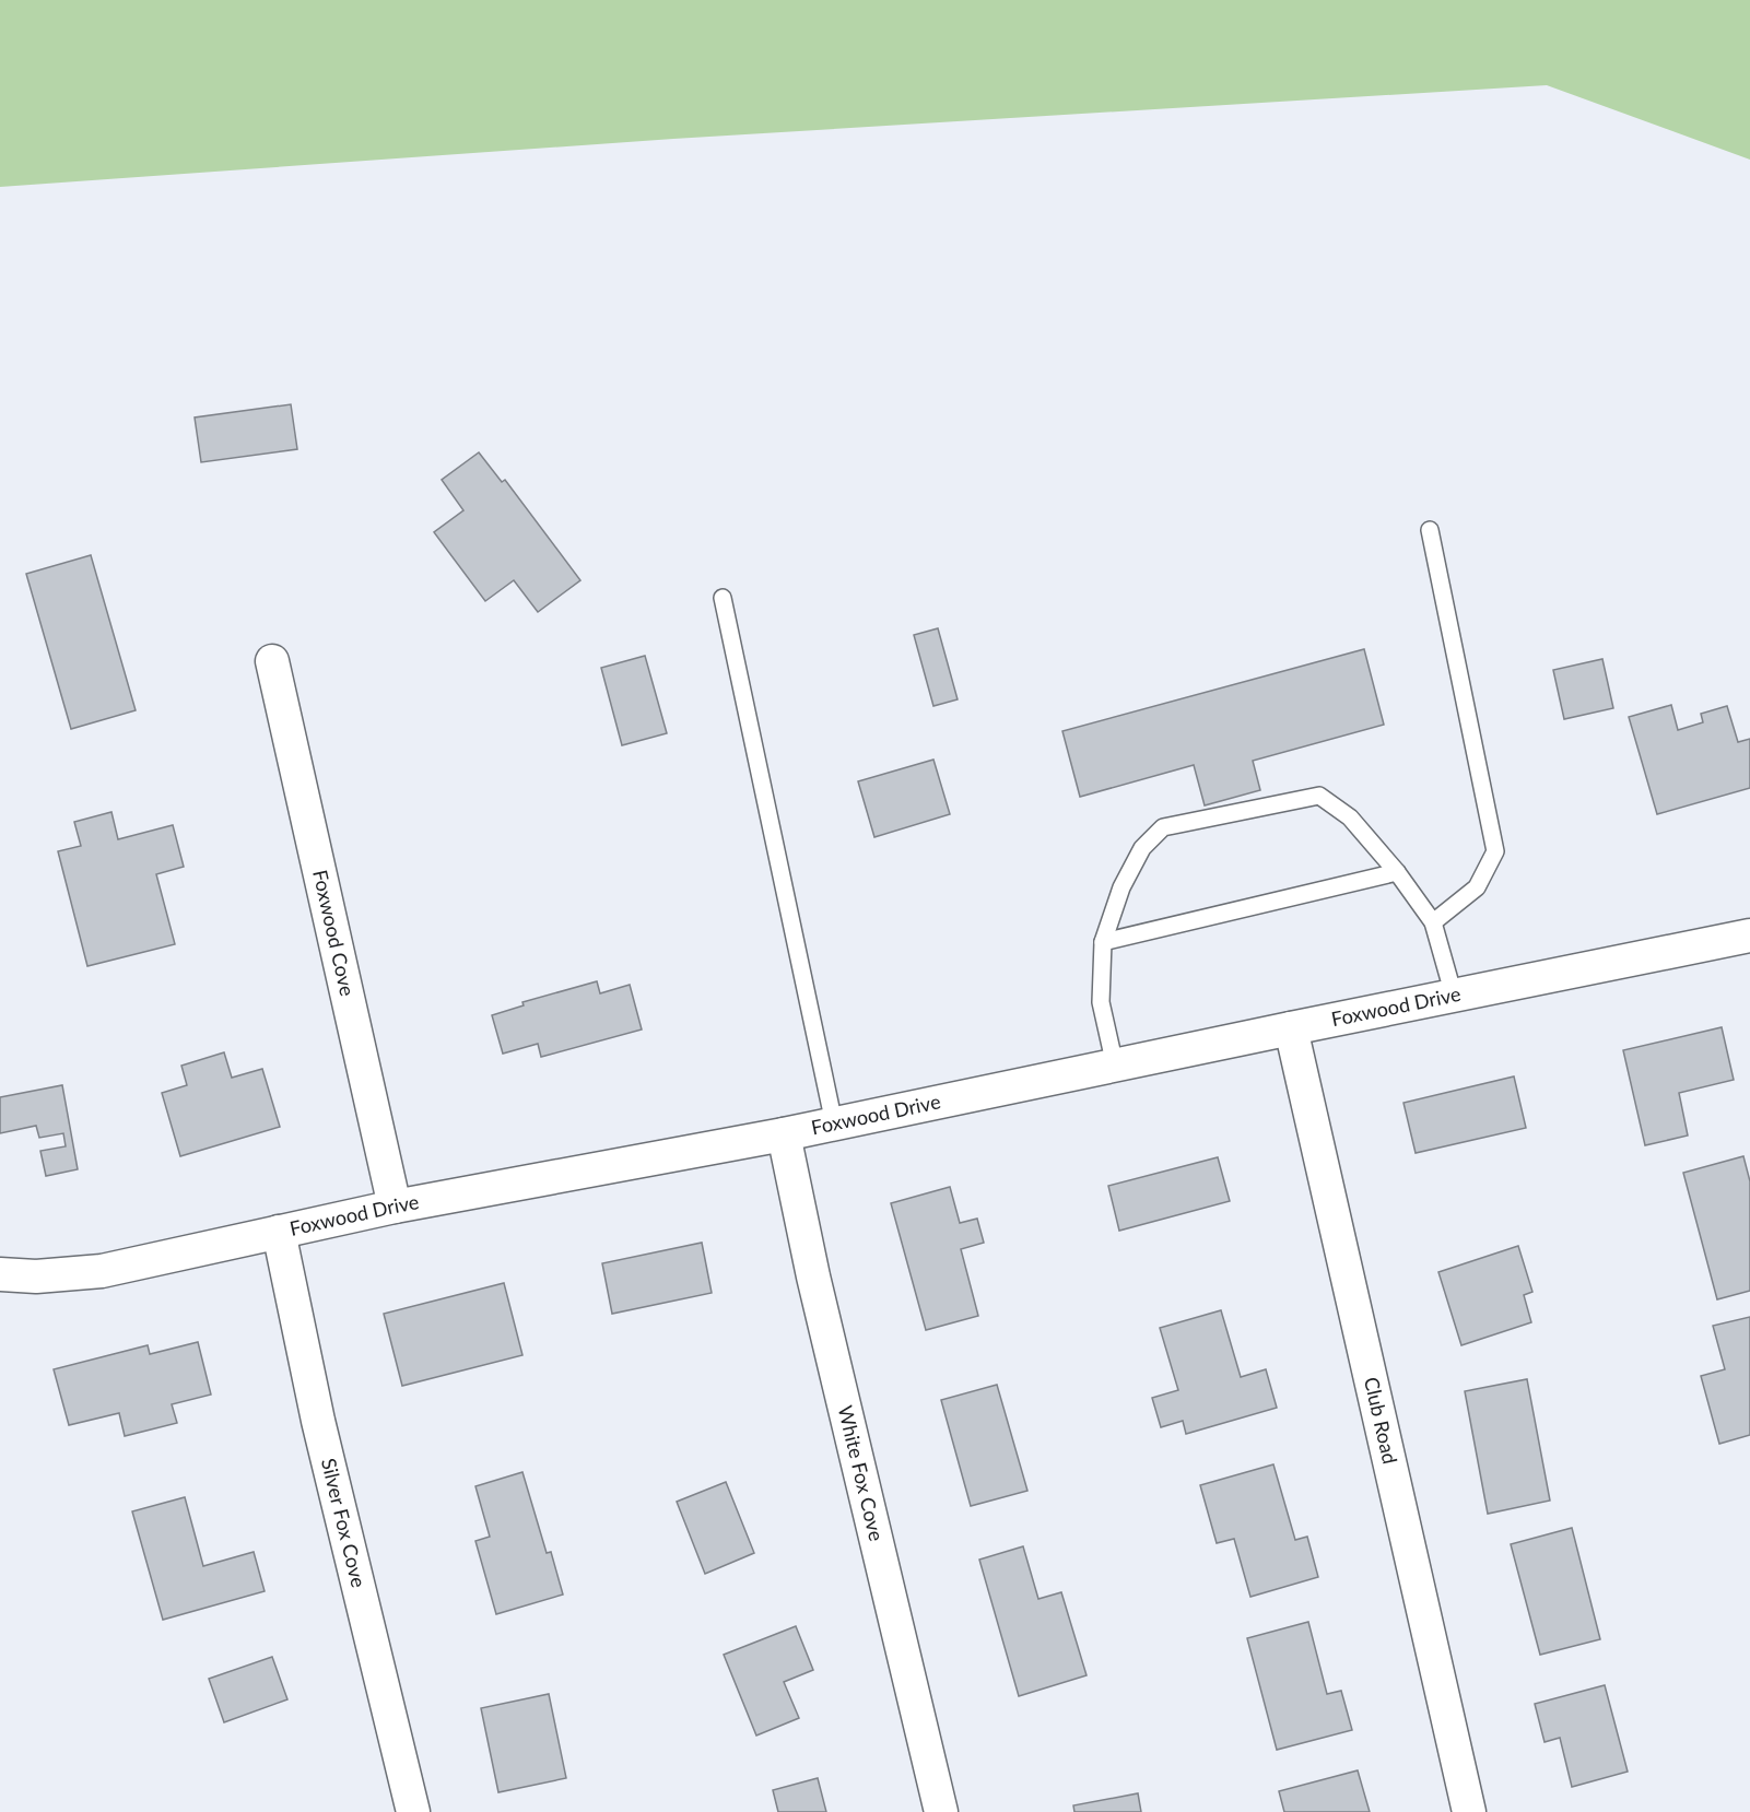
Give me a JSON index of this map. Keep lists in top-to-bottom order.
{
  "streets": {
    "street": [
      "Foxwood Cove",
      "Foxwood Drive",
      "Club Road",
      "White Fox Cove",
      "Silver Fox Cove"
    ]
  },
  "crossings": [
    ["Foxwood Cove", "Foxwood Drive"],
    ["Foxwood Drive", "Club Road"],
    ["Foxwood Drive", "White Fox Cove"],
    ["Foxwood Drive", "Silver Fox Cove"]
  ]
}
